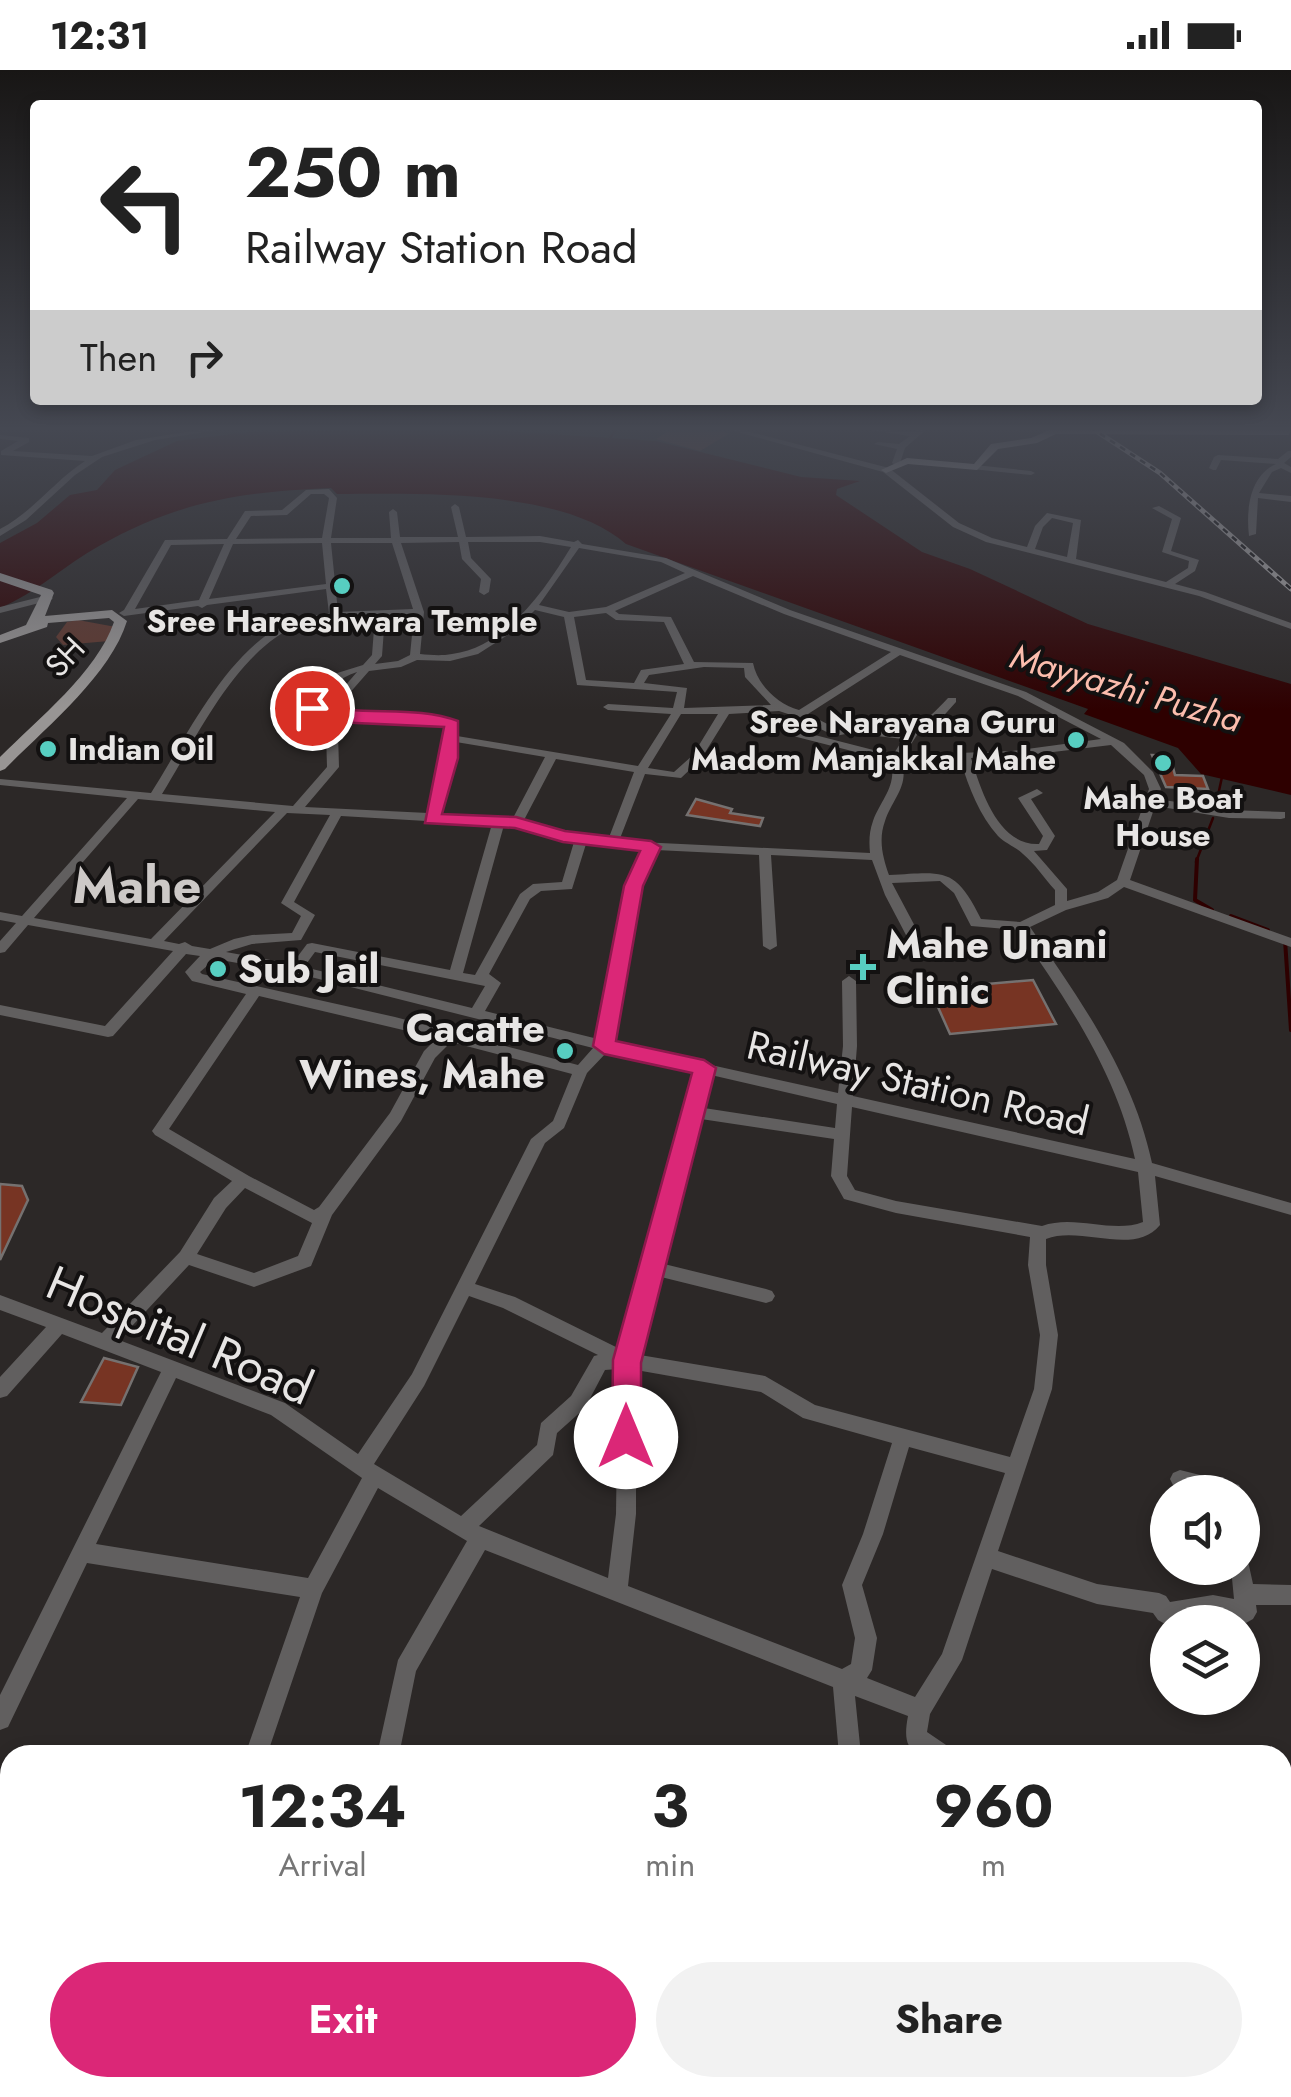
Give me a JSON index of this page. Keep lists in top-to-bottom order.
{
  "streets": {
    "main road": ["SH"],
    "street": ["Railway Station Road", "Hospital Road"]
  },
  "districts": ["Mahe"],
  "water": ["Mayyazhi Puzha"],
  "places": {
    "other": [
      "Sree Hareeshwara Temple",
      "Sree Narayana Guru Madom Manjakkal Mahe",
      "Indian Oil",
      "Mahe Boat House",
      "Sub Jail",
      "Cacatte Wines, Mahe"
    ],
    "health": ["Mahe Unani Clinic"]
  },
  "page": {
    "status": "12:31",
    "turn": ["250 m", "Railway Station Road"],
    "then": "Then",
    "eta": [
      "12:34",
      "Arrival",
      "3",
      "min",
      "960",
      "m"
    ],
    "buttons": ["Exit", "Share"]
  }
}
